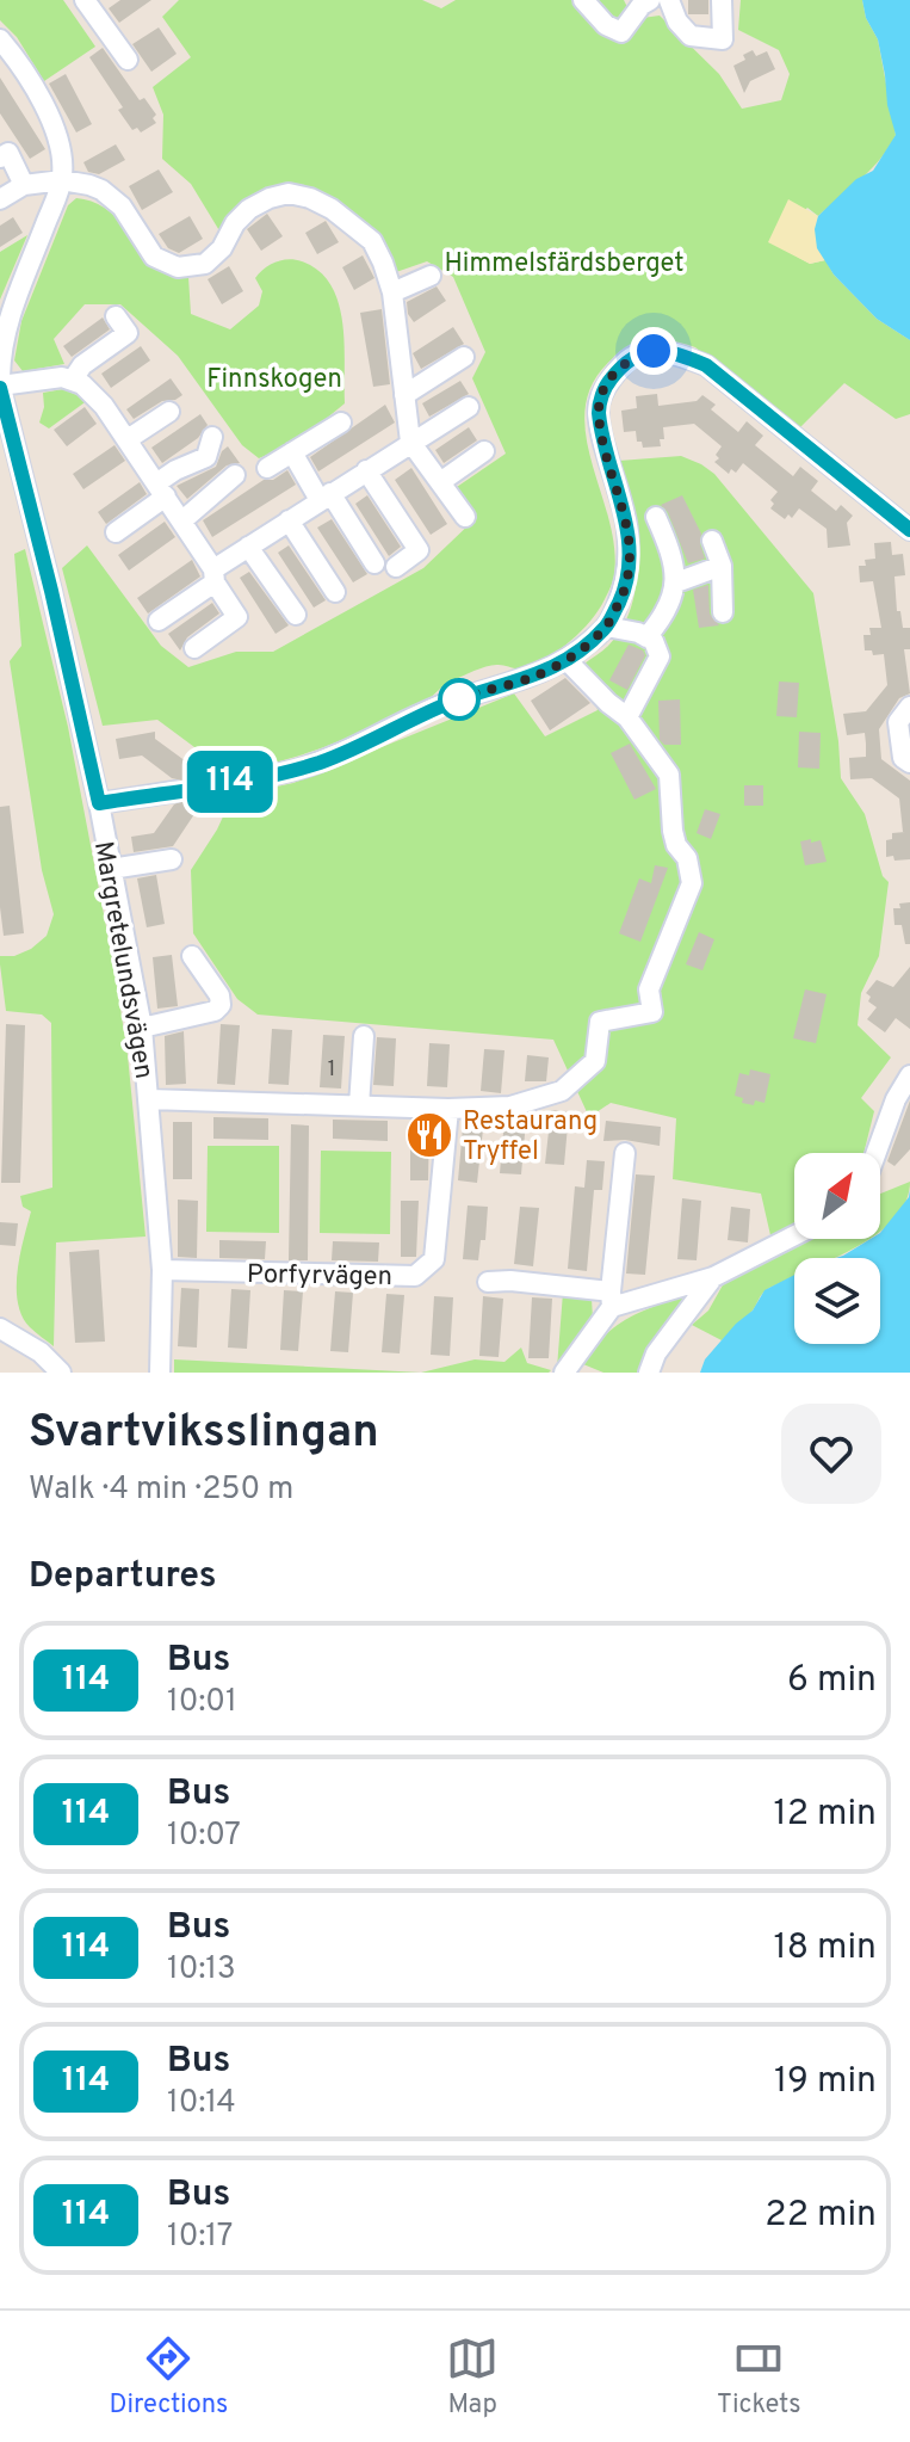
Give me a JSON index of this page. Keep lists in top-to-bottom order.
{
  "streets": {
    "street": ["Margretelundsvägen", "Porfyrvägen"]
  },
  "crossings": [
    ["Margretelundsvägen", "Porfyrvägen"]
  ],
  "parks": ["Himmelsfärdsberget", "Finnskogen"],
  "places": {
    "restaurant": ["Restaurang Tryffel"]
  },
  "lines": ["bus line 114"],
  "house_numbers": ["1"],
  "north": "top right",
  "page": {
    "on_map": "114",
    "heading": [
      ["Svartviksslingan", "Walk · 4 min · 250 m"],
      "Departures"
    ],
    "list": [
      {
        "mark": "114",
        "name": "Bus",
        "note": "10:01",
        "value": "6 min"
      },
      {
        "mark": "114",
        "name": "Bus",
        "note": "10:07",
        "value": "12 min"
      },
      {
        "mark": "114",
        "name": "Bus",
        "note": "10:13",
        "value": "18 min"
      },
      {
        "mark": "114",
        "name": "Bus",
        "note": "10:14",
        "value": "19 min"
      },
      {
        "mark": "114",
        "name": "Bus",
        "note": "10:17",
        "value": "22 min"
      }
    ],
    "tabs": ["Directions", "Map", "Tickets"]
  }
}
